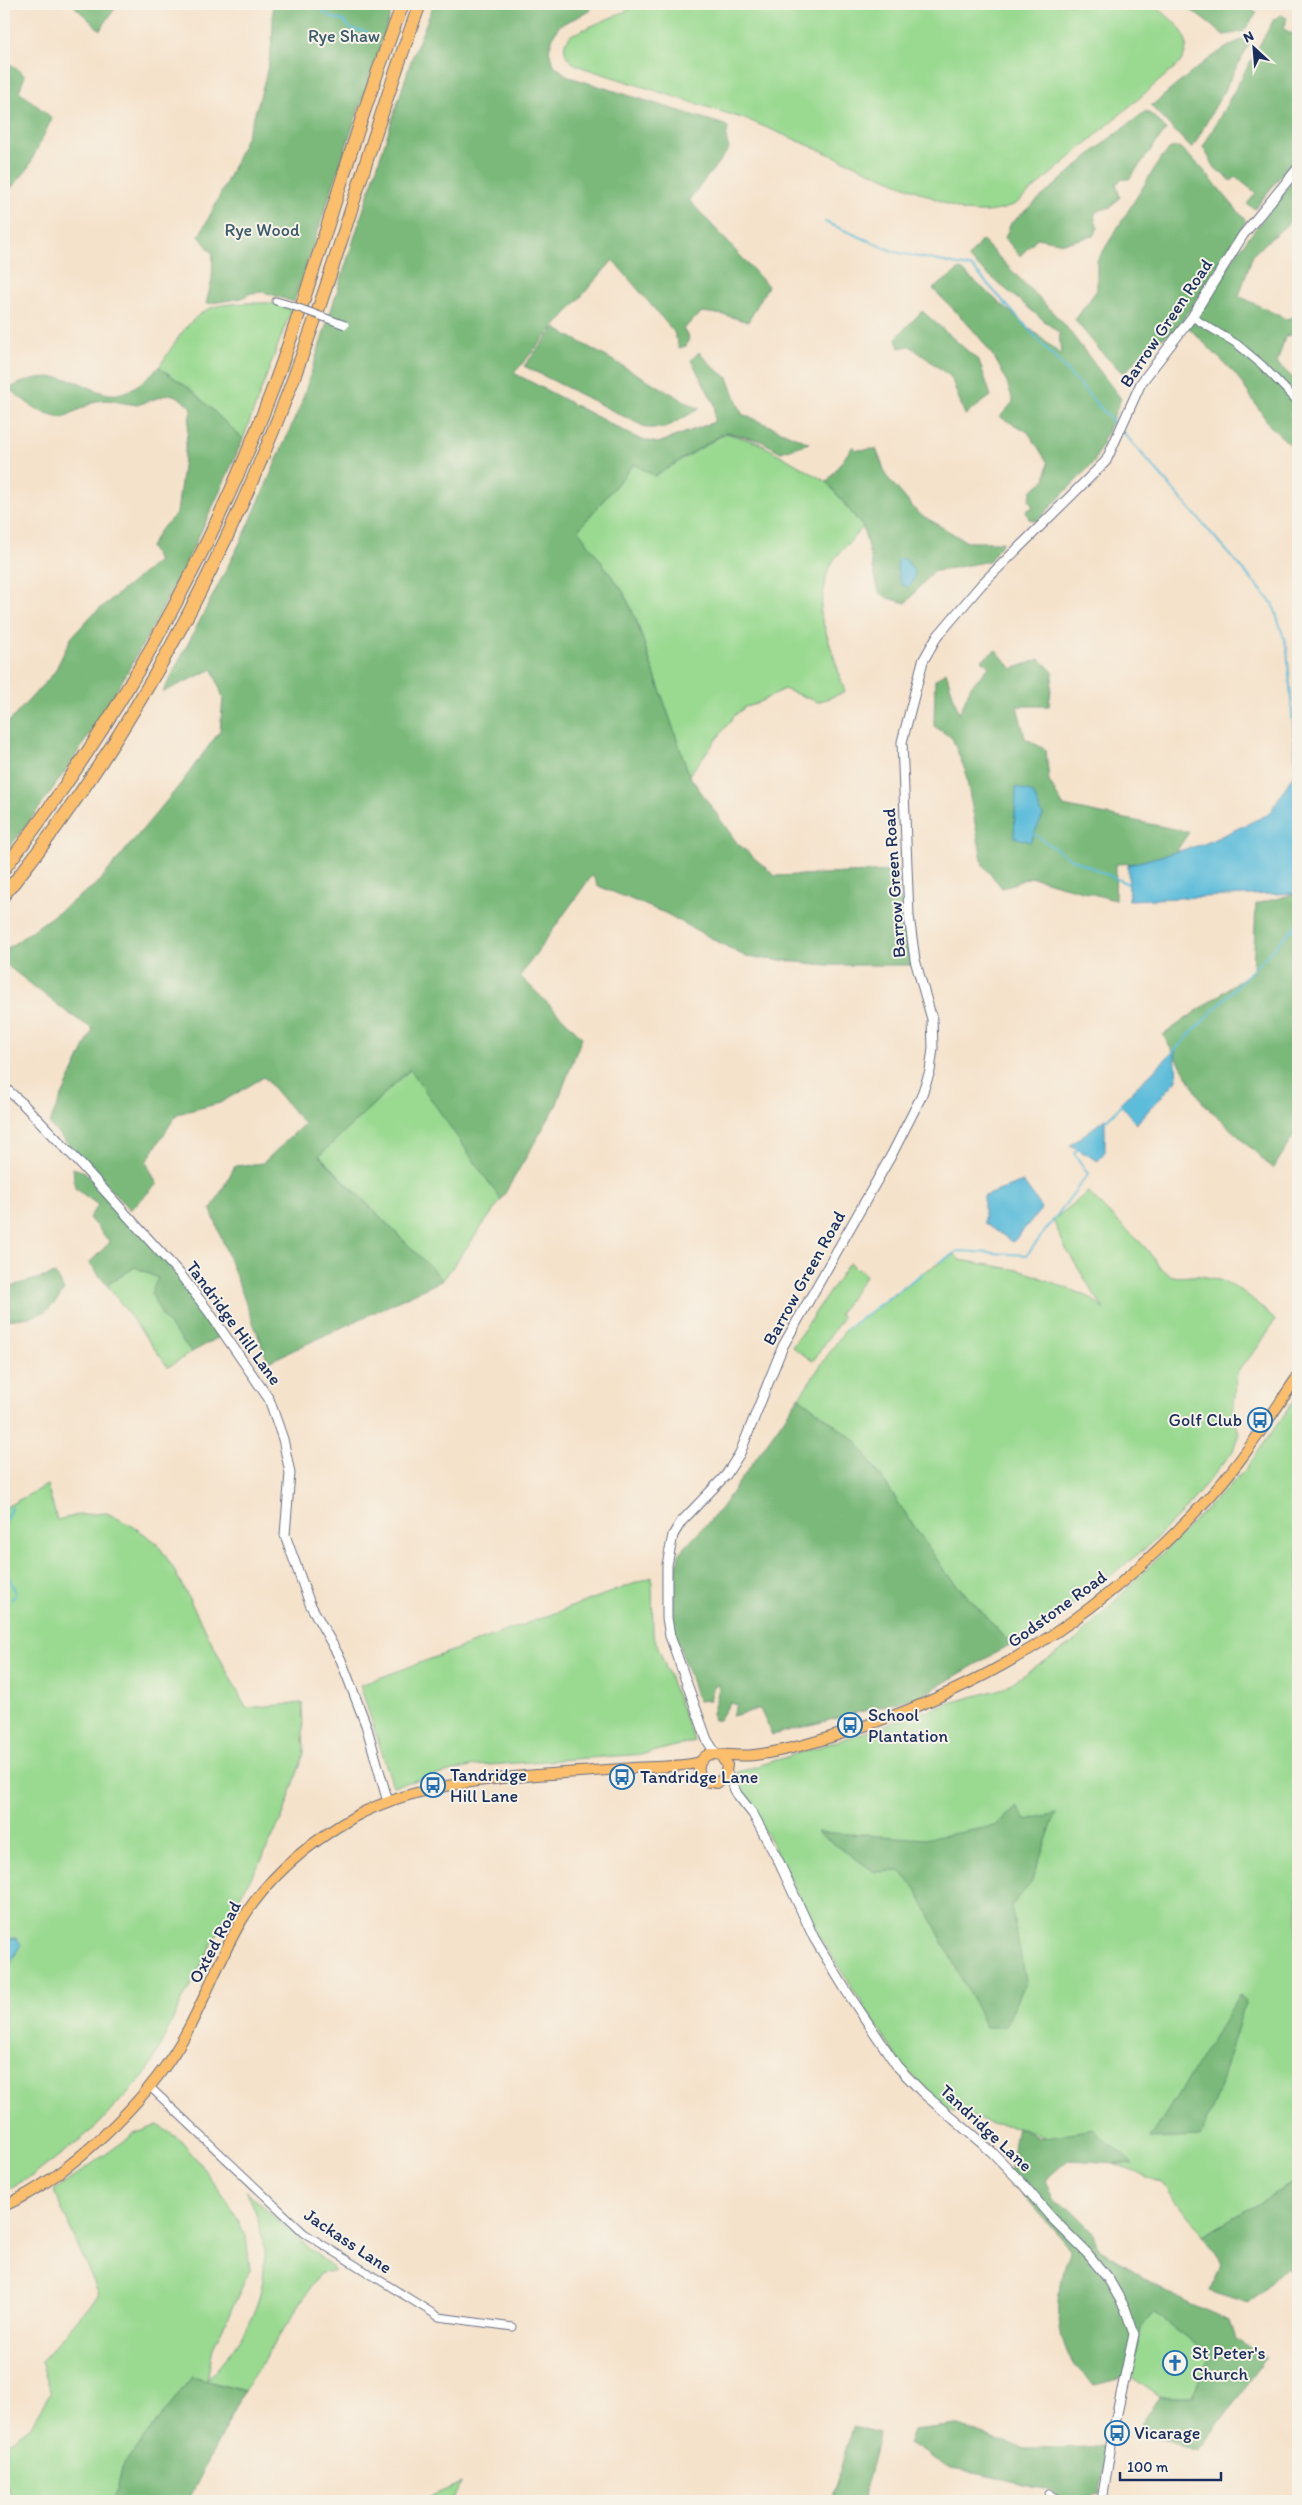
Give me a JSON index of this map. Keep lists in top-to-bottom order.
{
  "streets": {
    "main road": ["Godstone Road", "Oxted Road"],
    "street": [
      "Barrow Green Road",
      "Tandridge Hill Lane",
      "Tandridge Lane",
      "Jackass Lane"
    ]
  },
  "crossings": [
    ["Barrow Green Road", "Godstone Road"],
    ["Barrow Green Road", "Oxted Road"],
    ["Barrow Green Road", "Tandridge Lane"],
    ["Tandridge Hill Lane", "Oxted Road"],
    ["Godstone Road", "Oxted Road"],
    ["Godstone Road", "Tandridge Lane"],
    ["Oxted Road", "Tandridge Lane"],
    ["Oxted Road", "Jackass Lane"]
  ],
  "parks": ["Rye Shaw", "Rye Wood"],
  "places": {
    "bus stop": [
      "Golf Club",
      "School Plantation",
      "Tandridge Lane",
      "Tandridge Hill Lane",
      "Vicarage"
    ],
    "church": ["St Peter's Church"]
  },
  "scale_bar": "100 m",
  "north": "top left"
}
